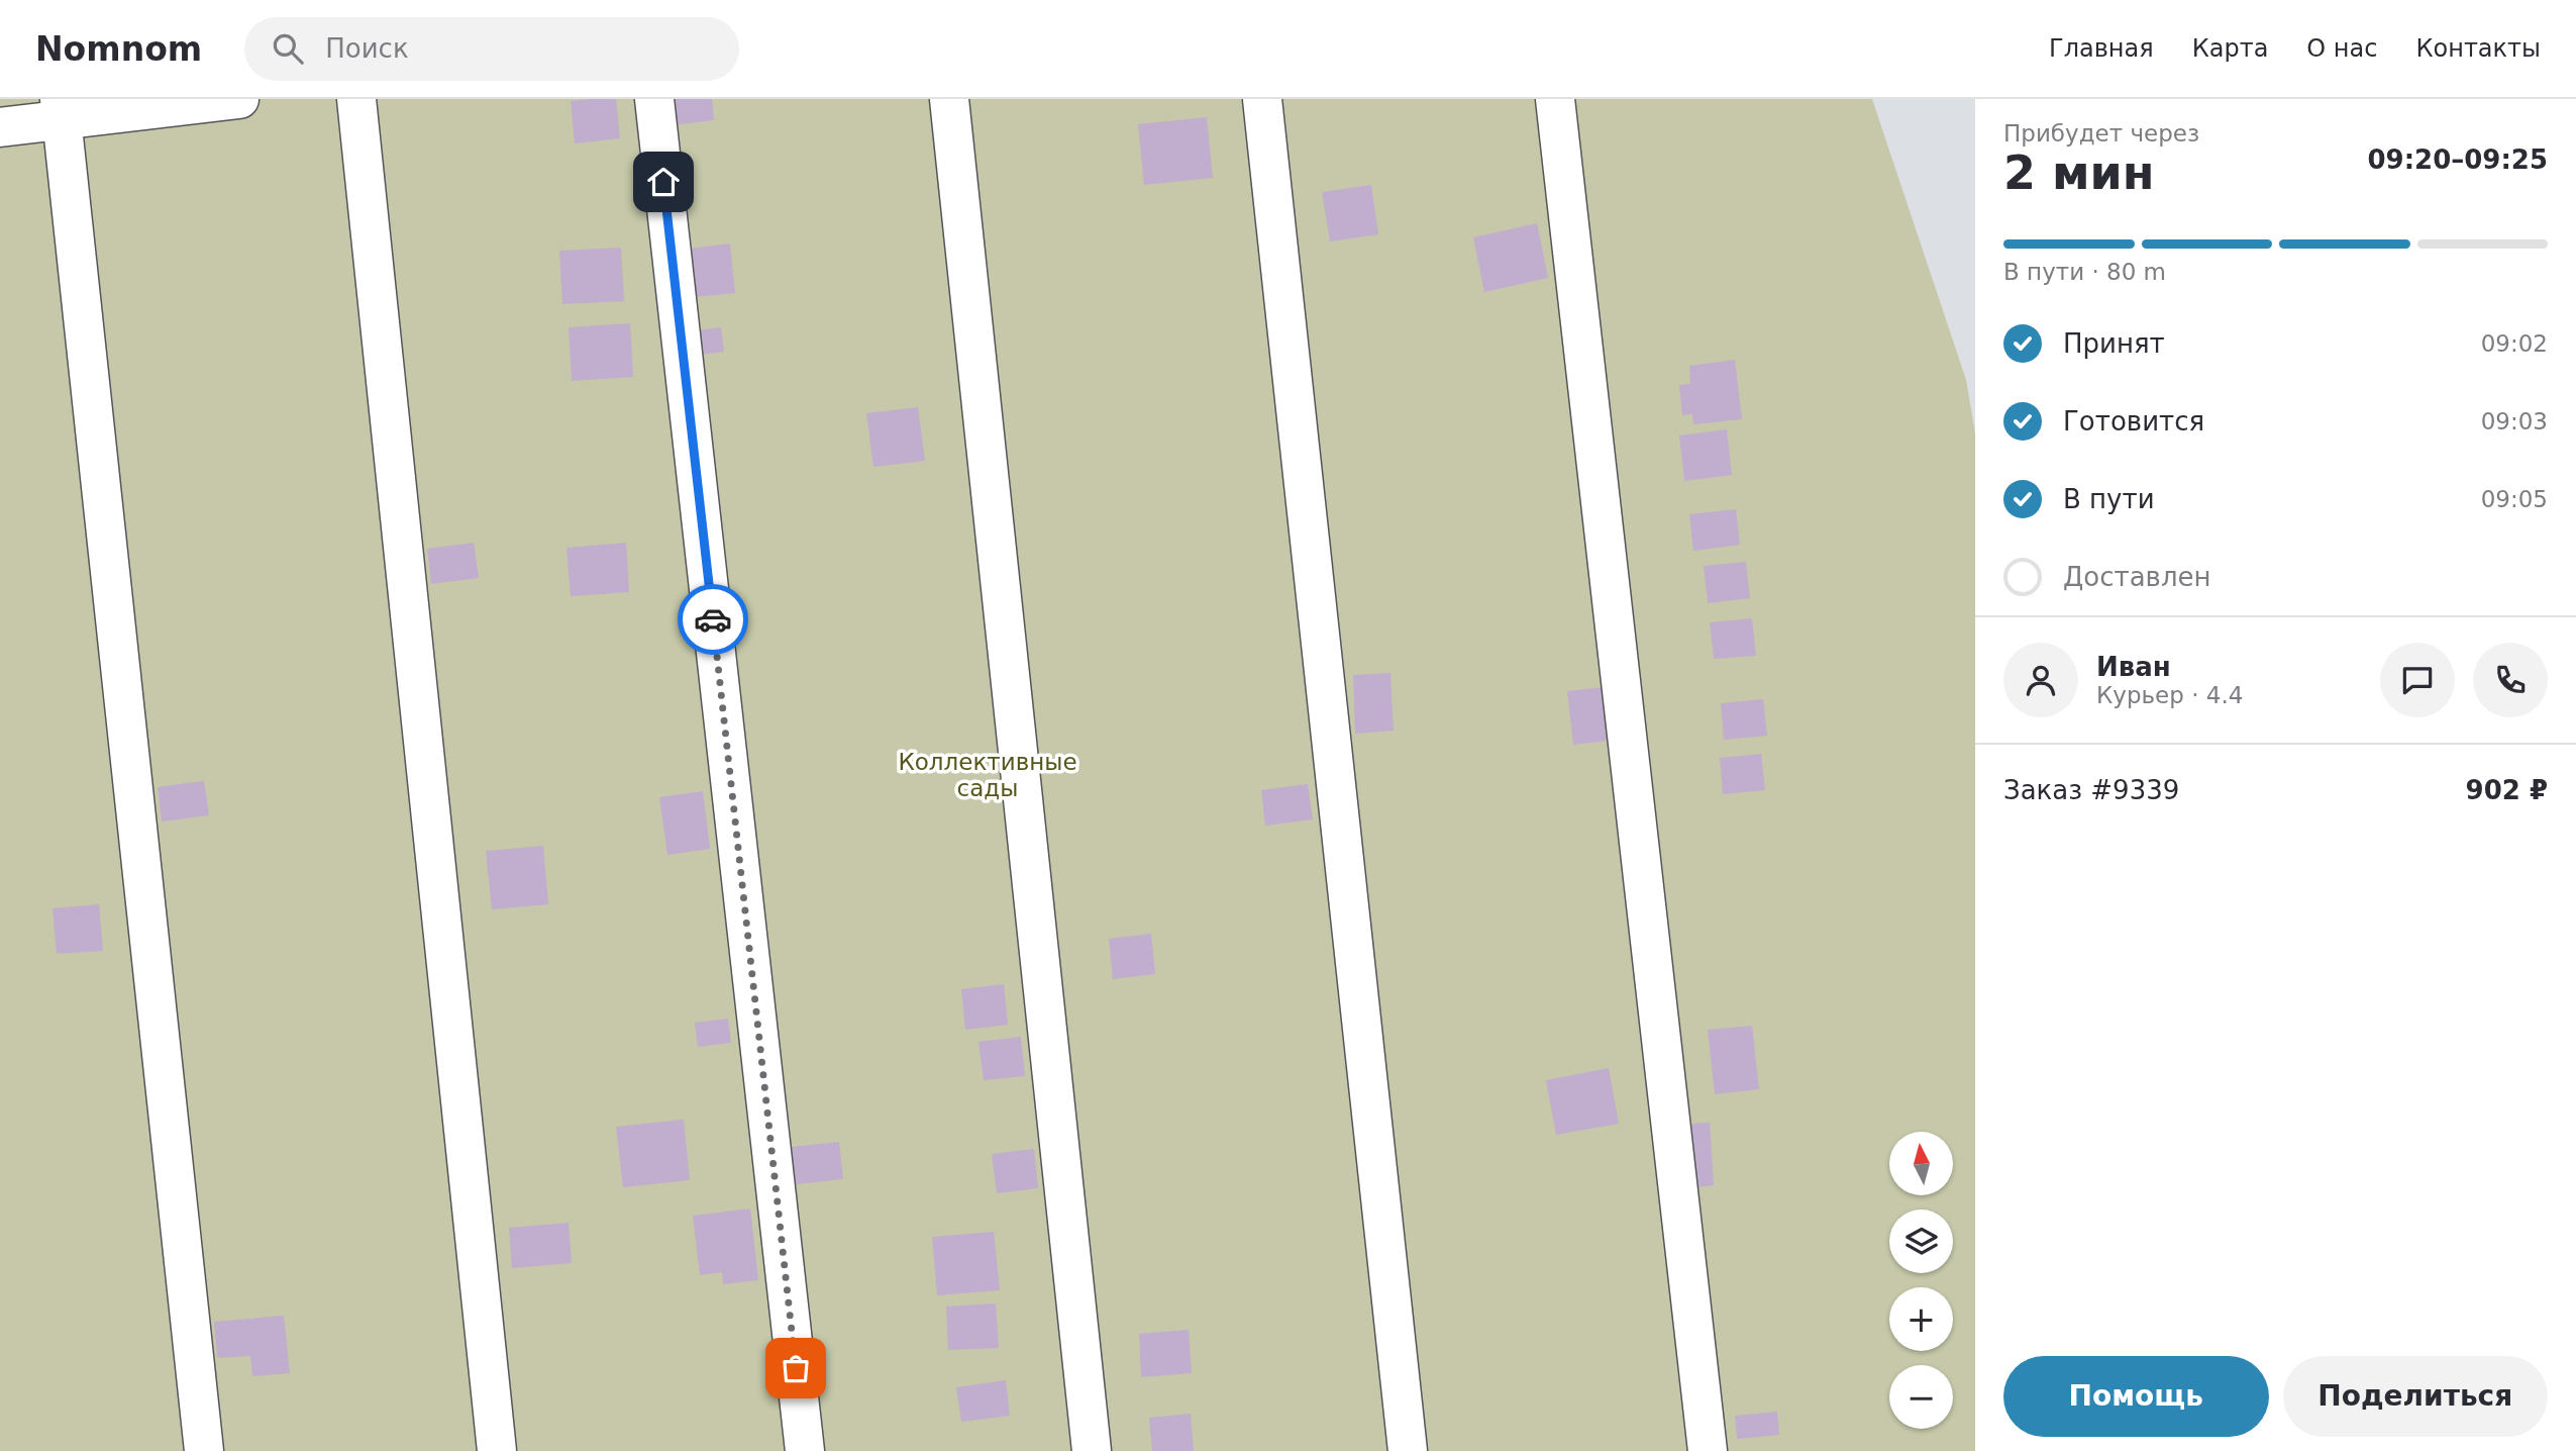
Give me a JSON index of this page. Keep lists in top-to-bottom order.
{
  "parks": ["Коллективные сады"],
  "north": "top",
  "page": {
    "header": "Nomnom",
    "search": "Поиск",
    "nav": [
      "Главная",
      "Карта",
      "О нас",
      "Контакты"
    ],
    "heading": ["2 мин", "Прибудет через", "09:20–09:25"],
    "panel": [
      "Иван",
      "Курьер · 4.4",
      "Заказ #9339",
      "902 ₽"
    ],
    "bar": "В пути · 80 m",
    "list": [
      ["Принят", "09:02"],
      ["Готовится", "09:03"],
      ["В пути", "09:05"],
      "Доставлен"
    ],
    "map_buttons": ["+", "−"],
    "buttons": ["Помощь", "Поделиться"]
  }
}
